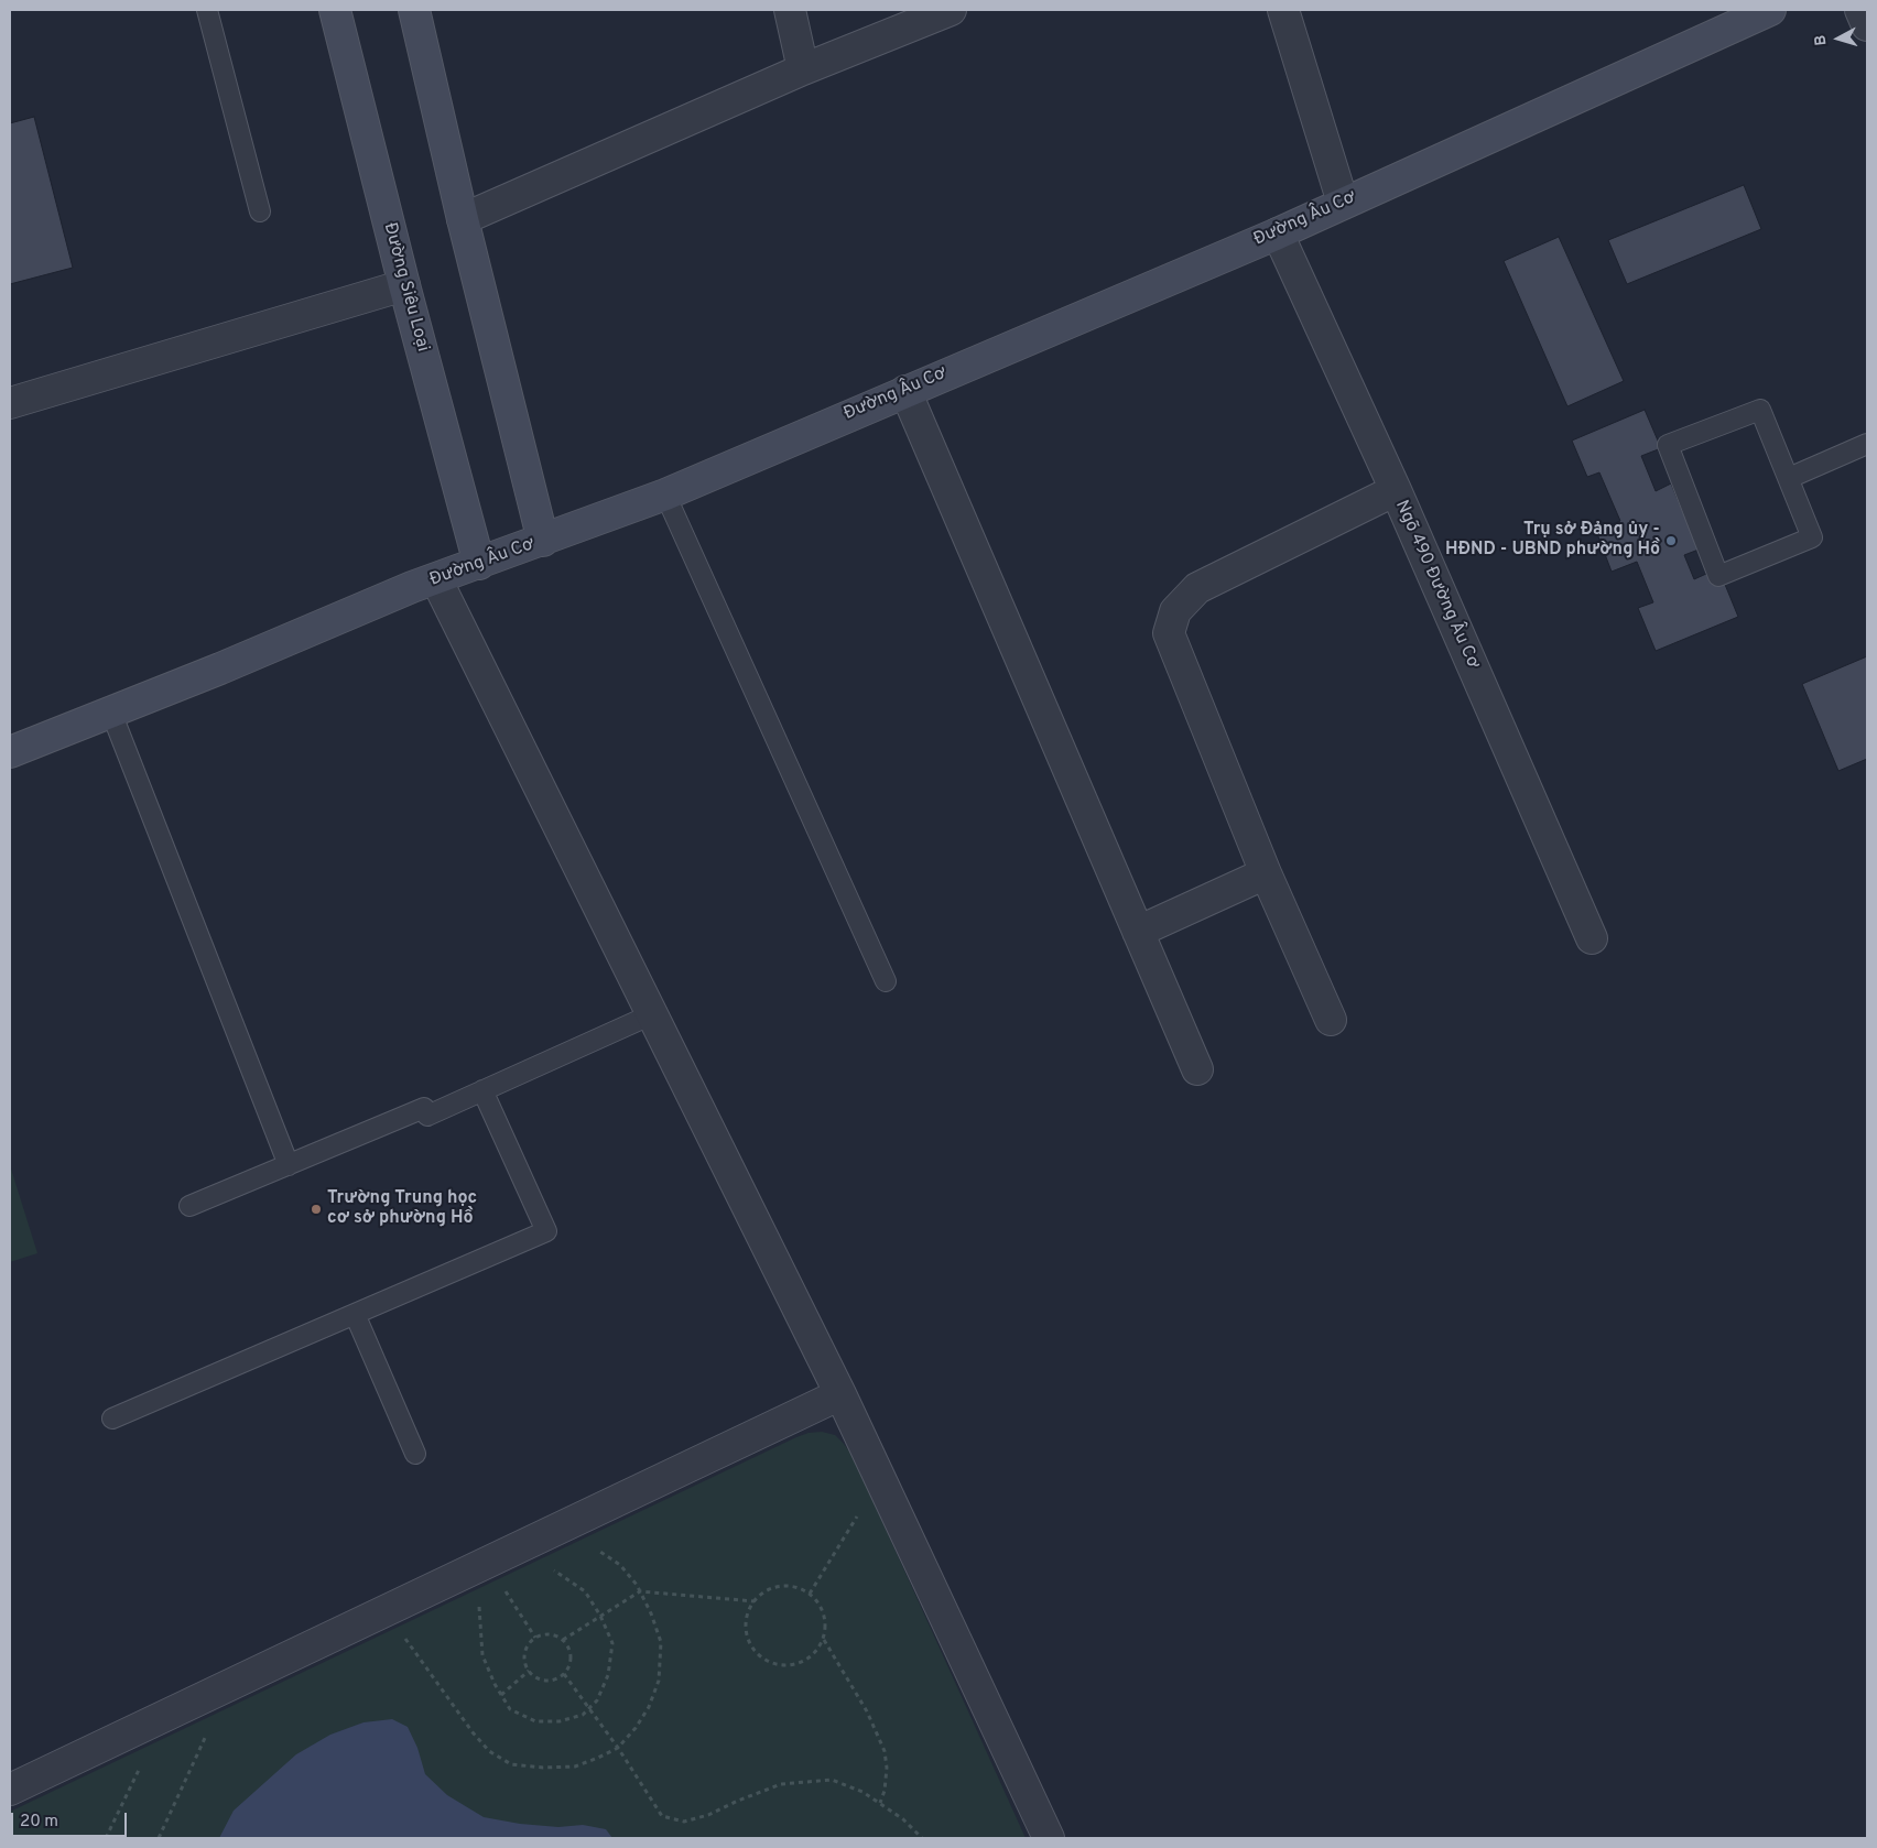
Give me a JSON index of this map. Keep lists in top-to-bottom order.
{
  "streets": {
    "main road": ["Đường Âu Cơ", "Đường Siêu Loại"],
    "street": ["Ngõ 490 Đường Âu Cơ"]
  },
  "crossings": [
    ["Đường Âu Cơ", "Đường Siêu Loại"],
    ["Đường Âu Cơ", "Ngõ 490 Đường Âu Cơ"]
  ],
  "places": ["Trụ sở Đảng ủy - HĐND - UBND phường Hồ", "Trường Trung học cơ sở phường Hồ"],
  "scale_bar": "20 m",
  "north": "left"
}
